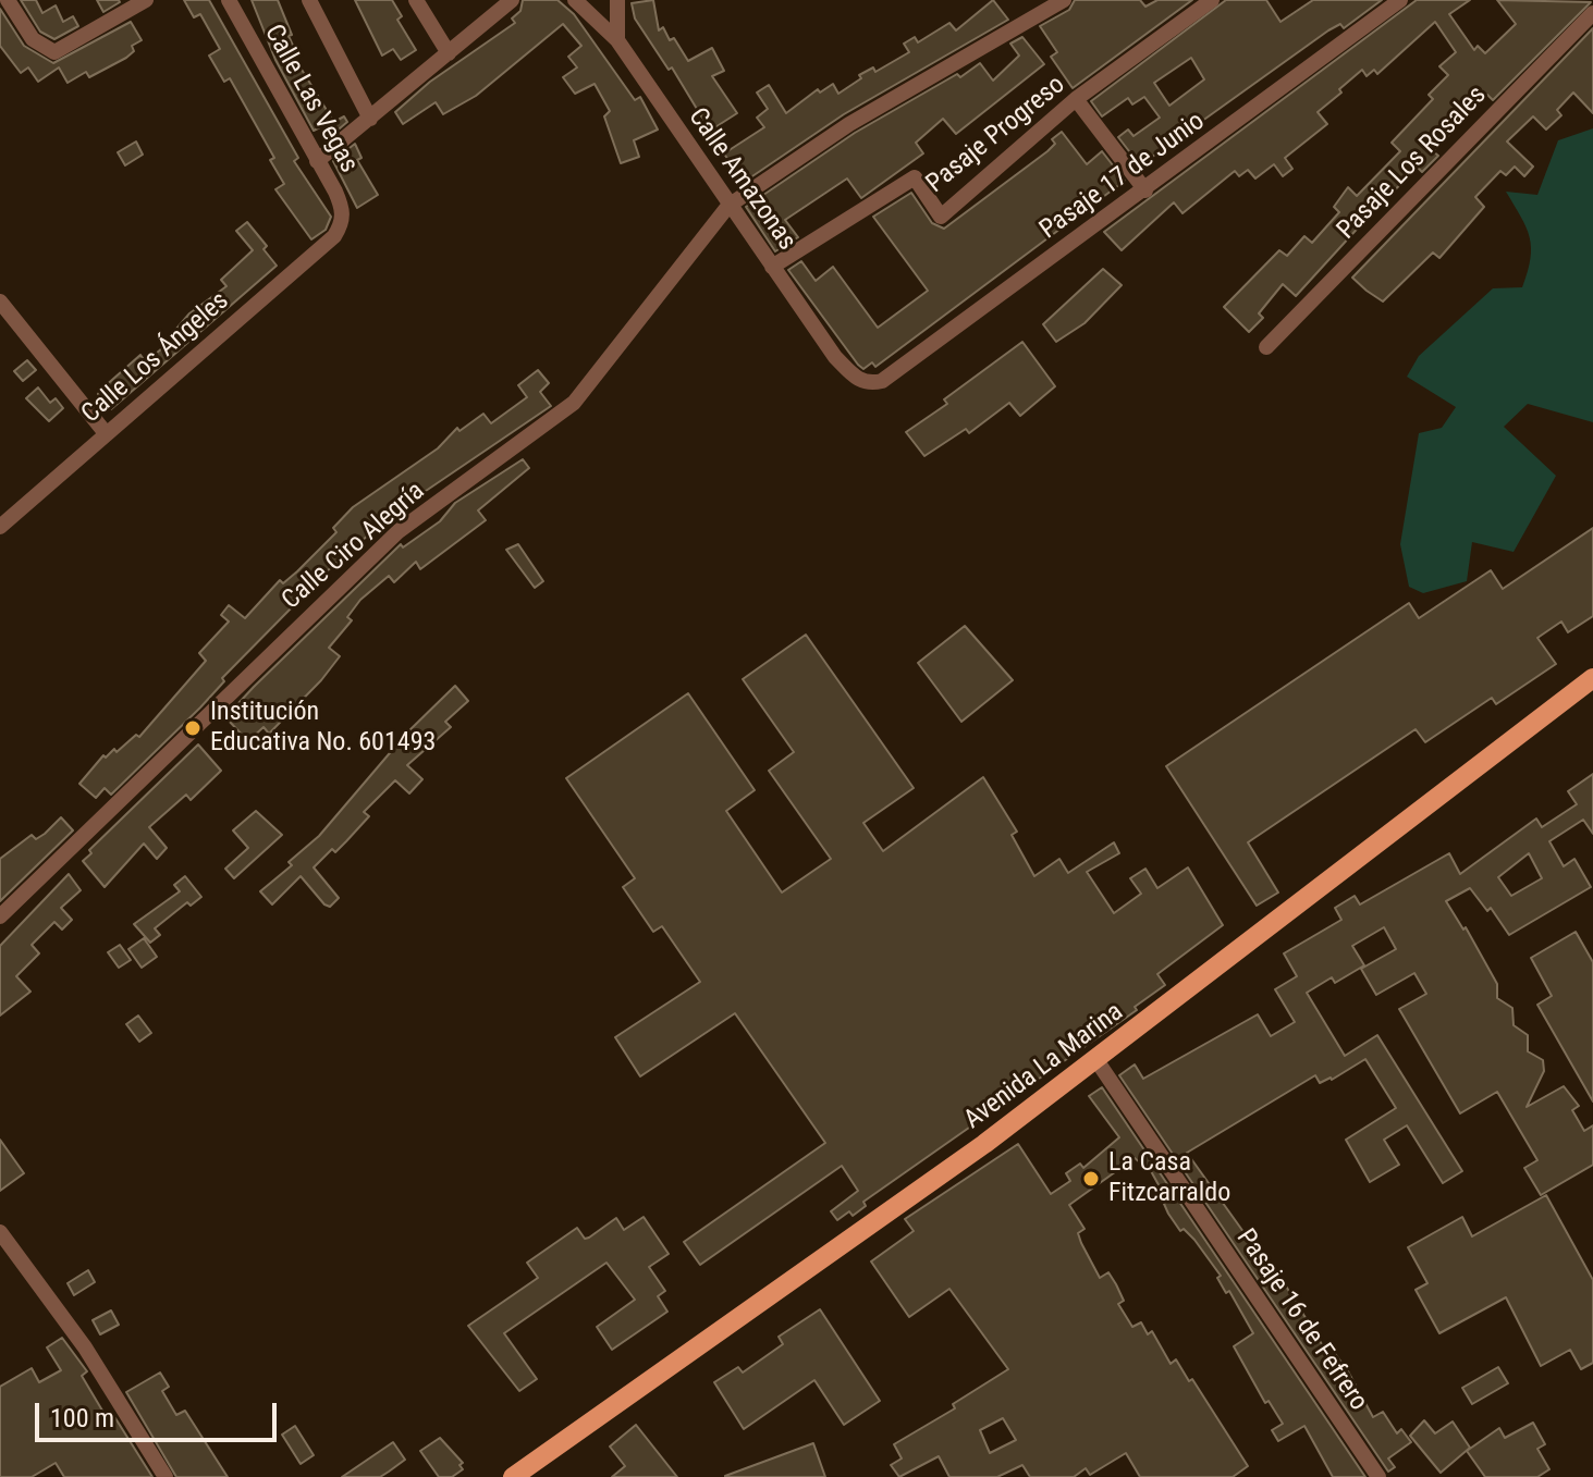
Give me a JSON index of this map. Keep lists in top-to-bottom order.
{
  "streets": {
    "main road": ["Avenida La Marina"],
    "street": [
      "Calle Las Vegas",
      "Pasaje Progreso",
      "Pasaje Los Rosales",
      "Pasaje 17 de Junio",
      "Calle Amazonas",
      "Calle Los Ángeles",
      "Calle Ciro Alegría",
      "Pasaje 16 de Fefrero"
    ]
  },
  "crossings": [
    ["Calle Las Vegas", "Calle Los Ángeles"],
    ["Pasaje Progreso", "Calle Amazonas"],
    ["Pasaje 17 de Junio", "Calle Amazonas"],
    ["Calle Amazonas", "Calle Ciro Alegría"],
    ["Avenida La Marina", "Pasaje 16 de Fefrero"]
  ],
  "places": ["Institución Educativa No. 601493", "La Casa Fitzcarraldo"],
  "scale_bar": "100 m"
}
